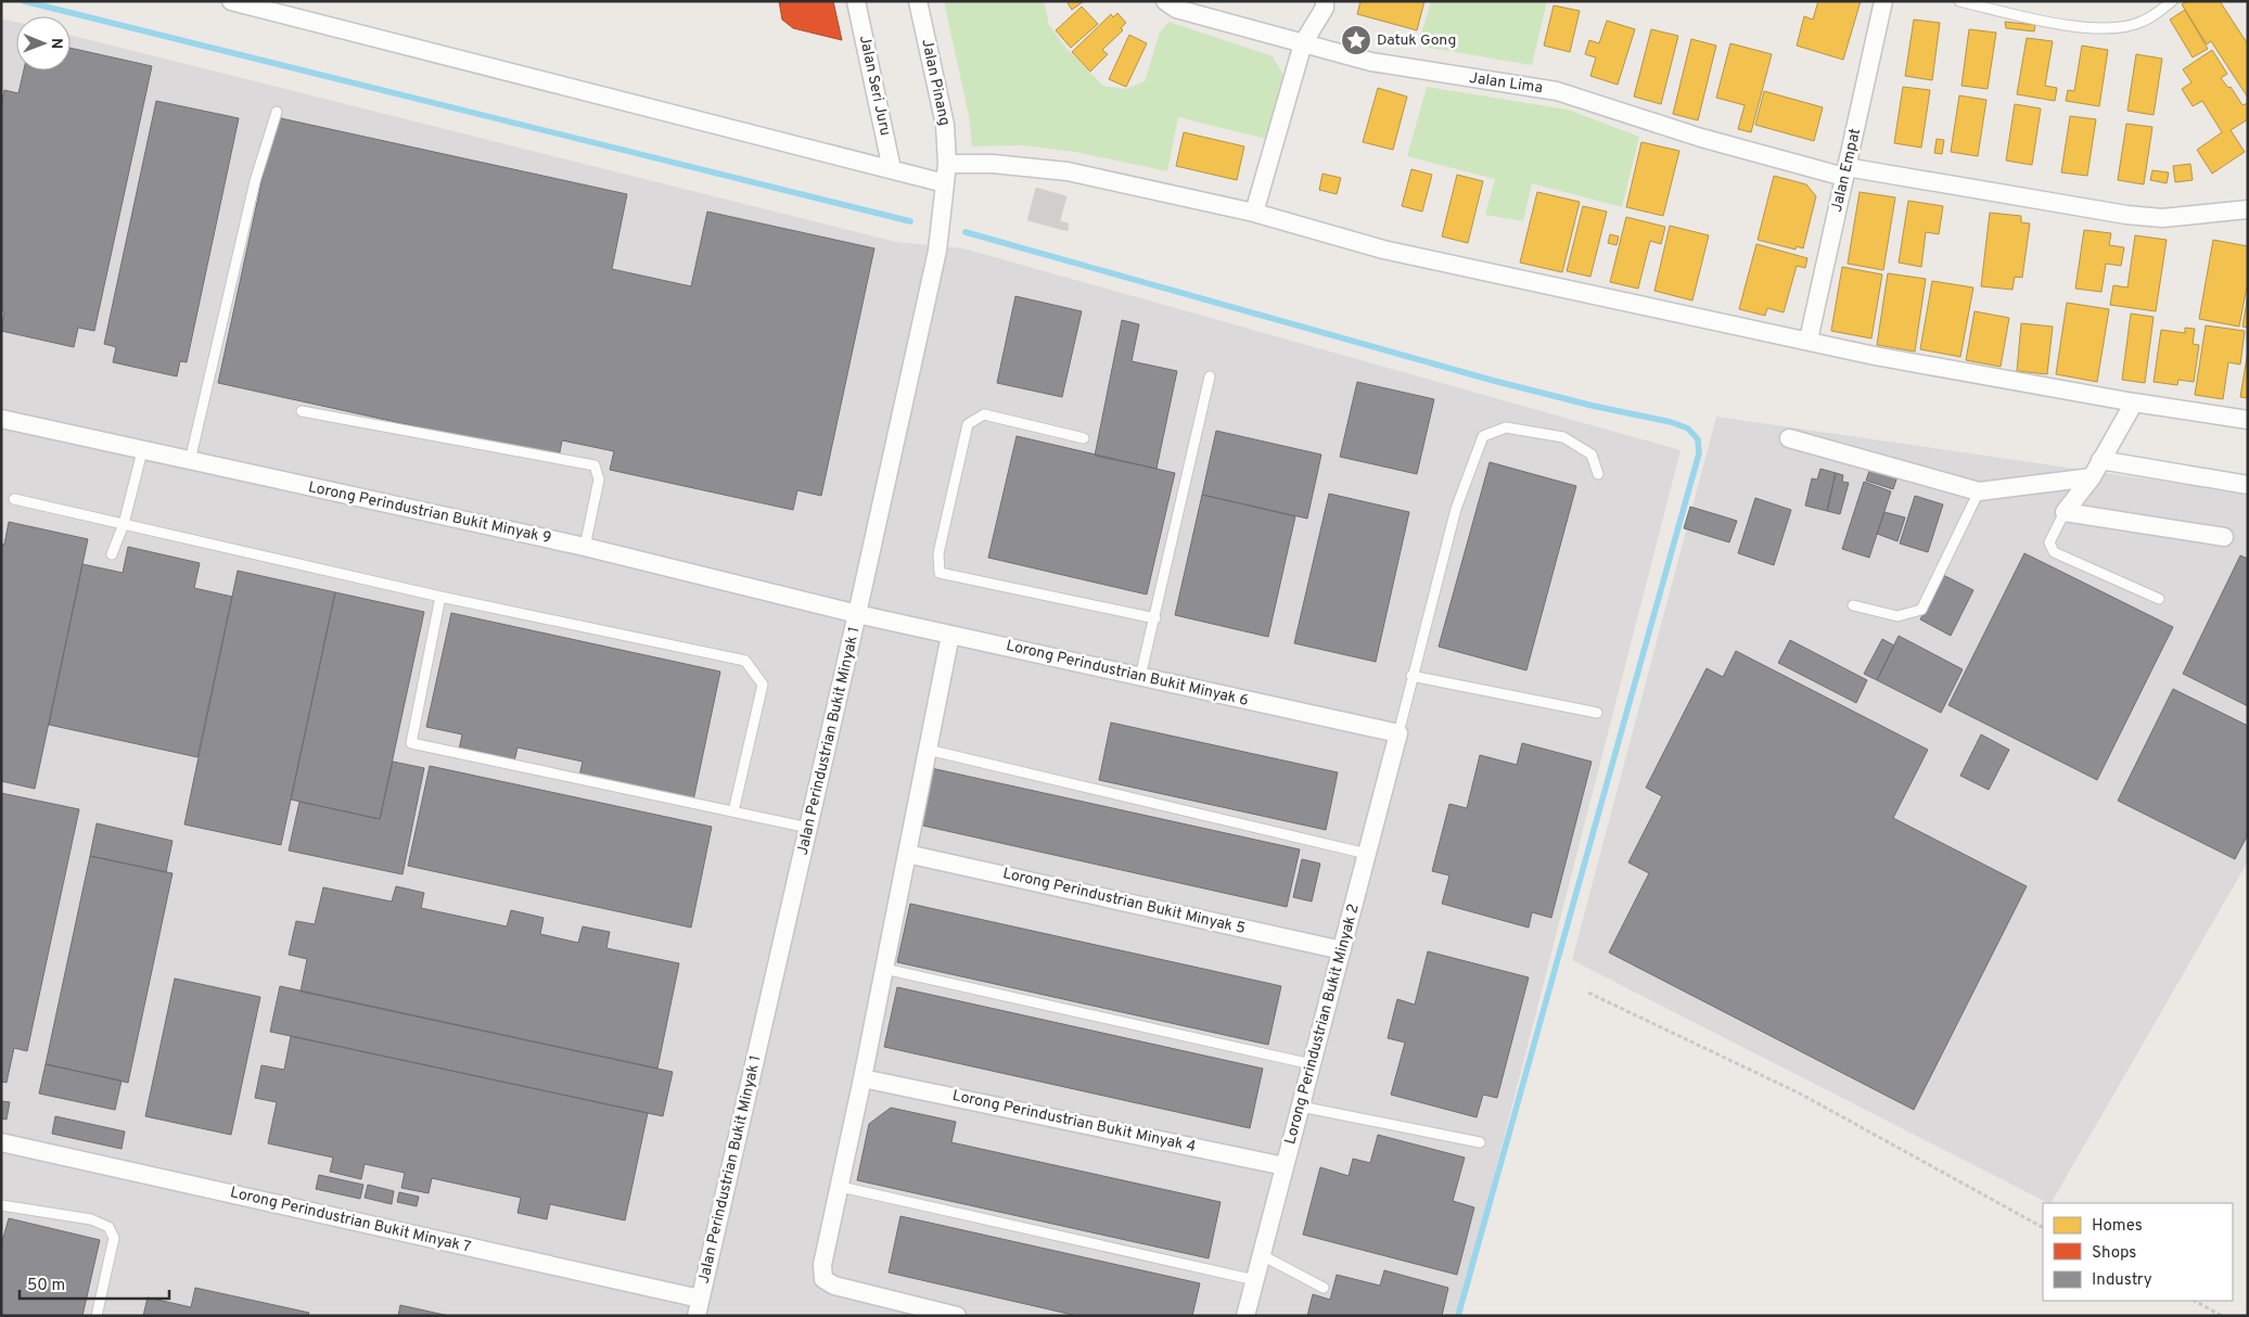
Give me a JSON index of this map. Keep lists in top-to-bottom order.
{
  "streets": {
    "street": [
      "Jalan Pinang",
      "Jalan Lima",
      "Jalan Seri Juru",
      "Jalan Empat",
      "Lorong Perindustrian Bukit Minyak 9",
      "Lorong Perindustrian Bukit Minyak 6",
      "Jalan Perindustrian Bukit Minyak 1",
      "Lorong Perindustrian Bukit Minyak 5",
      "Lorong Perindustrian Bukit Minyak 2",
      "Lorong Perindustrian Bukit Minyak 4",
      "Lorong Perindustrian Bukit Minyak 7"
    ]
  },
  "crossings": [
    ["Jalan Pinang", "Jalan Perindustrian Bukit Minyak 1"],
    ["Jalan Lima", "Jalan Empat"],
    ["Lorong Perindustrian Bukit Minyak 9", "Lorong Perindustrian Bukit Minyak 6"],
    ["Lorong Perindustrian Bukit Minyak 9", "Jalan Perindustrian Bukit Minyak 1"],
    ["Lorong Perindustrian Bukit Minyak 6", "Jalan Perindustrian Bukit Minyak 1"],
    ["Lorong Perindustrian Bukit Minyak 6", "Lorong Perindustrian Bukit Minyak 2"],
    ["Jalan Perindustrian Bukit Minyak 1", "Lorong Perindustrian Bukit Minyak 7"],
    ["Lorong Perindustrian Bukit Minyak 5", "Lorong Perindustrian Bukit Minyak 2"],
    ["Lorong Perindustrian Bukit Minyak 2", "Lorong Perindustrian Bukit Minyak 4"]
  ],
  "places": {
    "place": ["Datuk Gong"]
  },
  "legend": ["Homes", "Shops", "Industry"],
  "scale_bar": "50 m",
  "north": "right"
}
